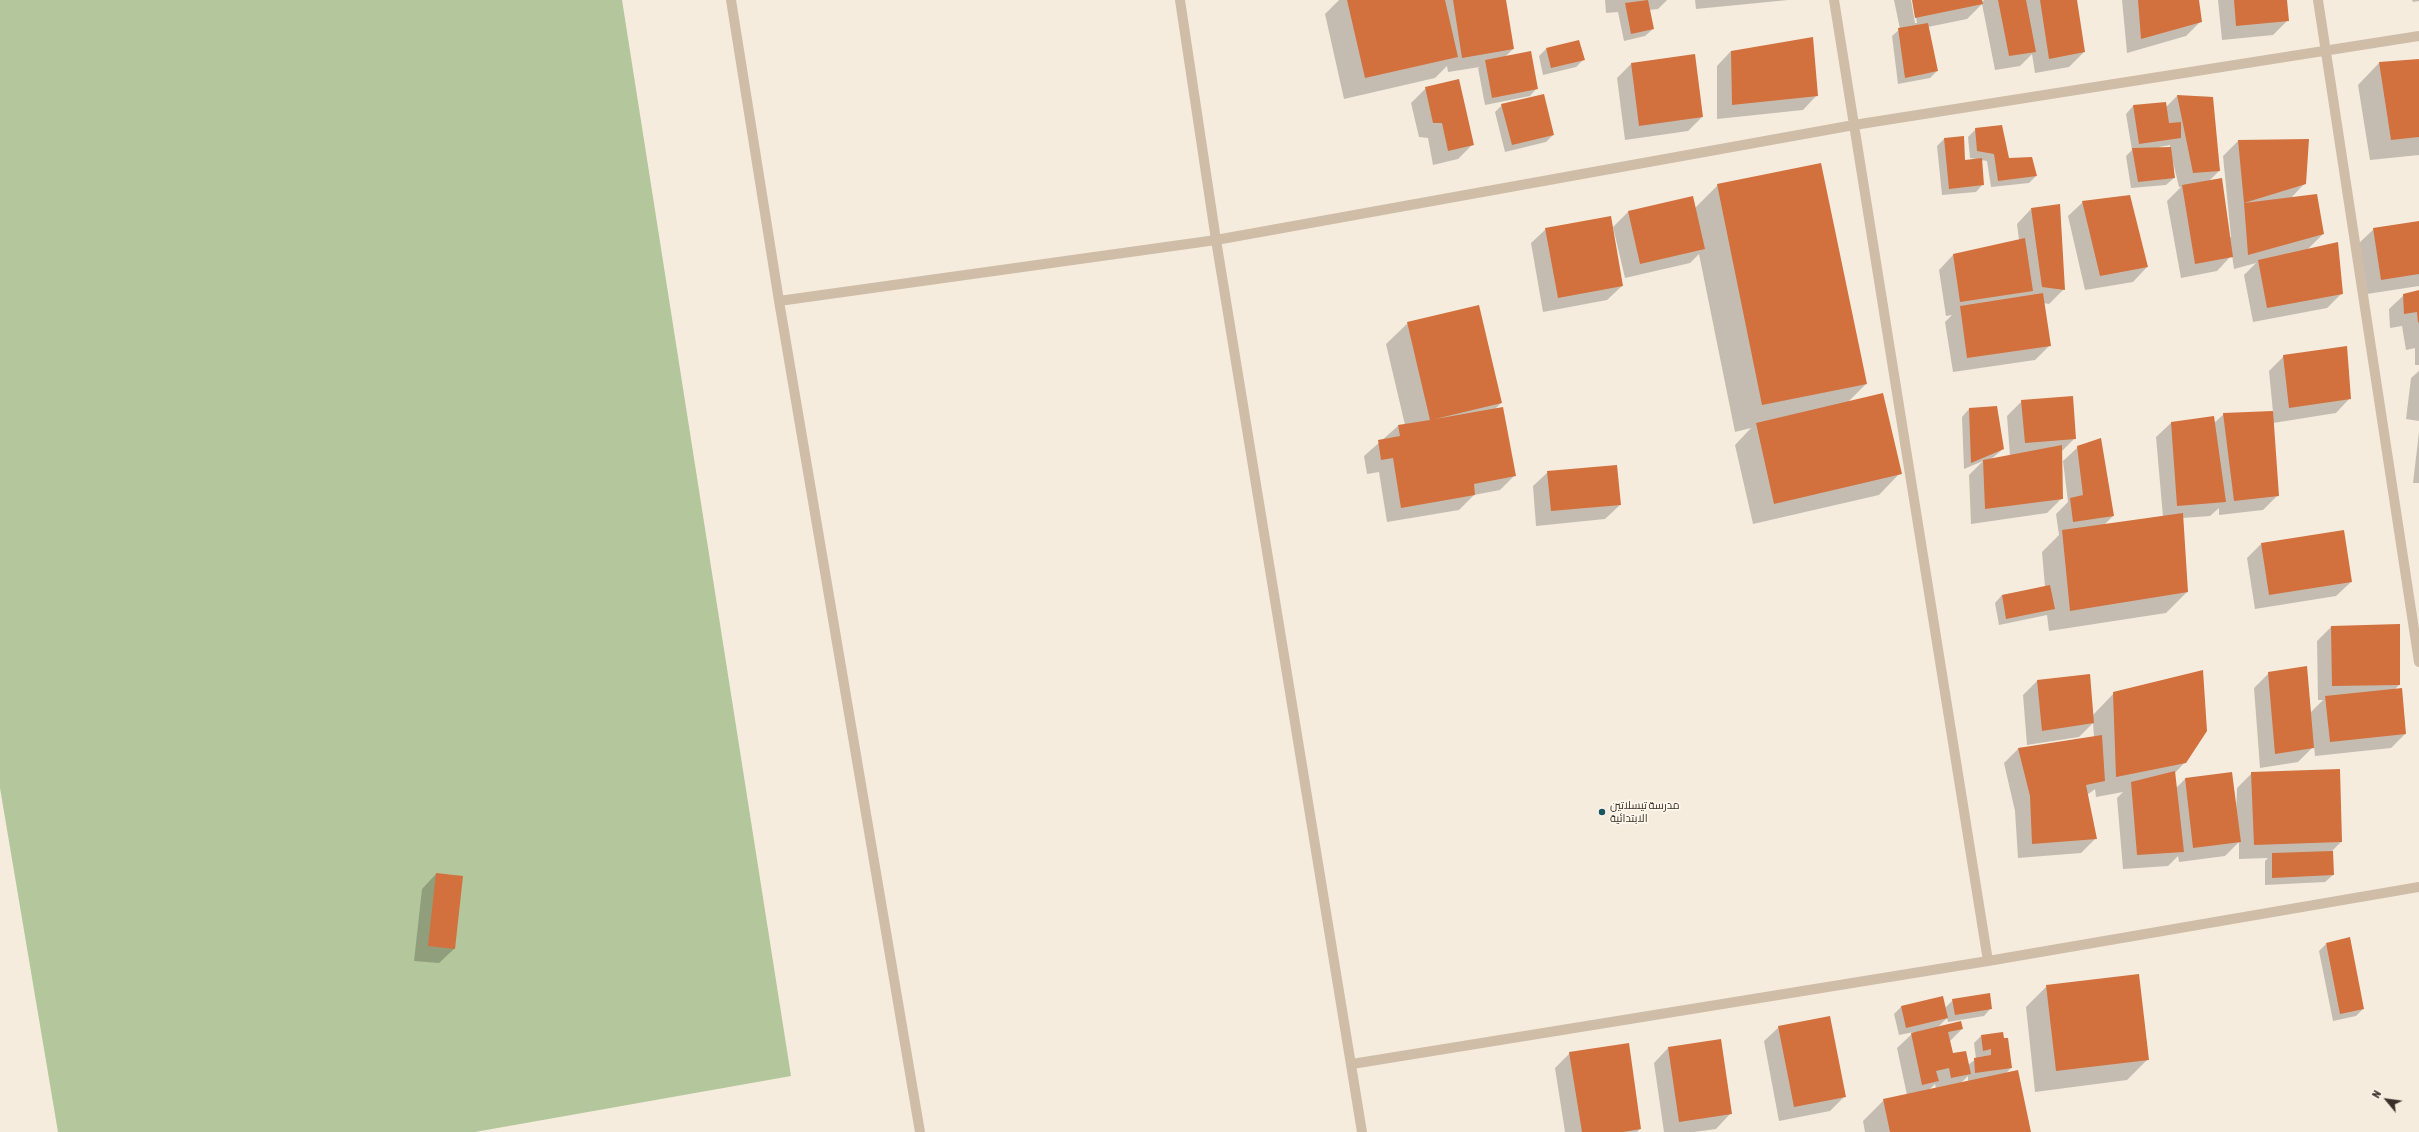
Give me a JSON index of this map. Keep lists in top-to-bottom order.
{
  "places": ["مدرسة تيسلاتين الابتدائية"],
  "north": "top left"
}
